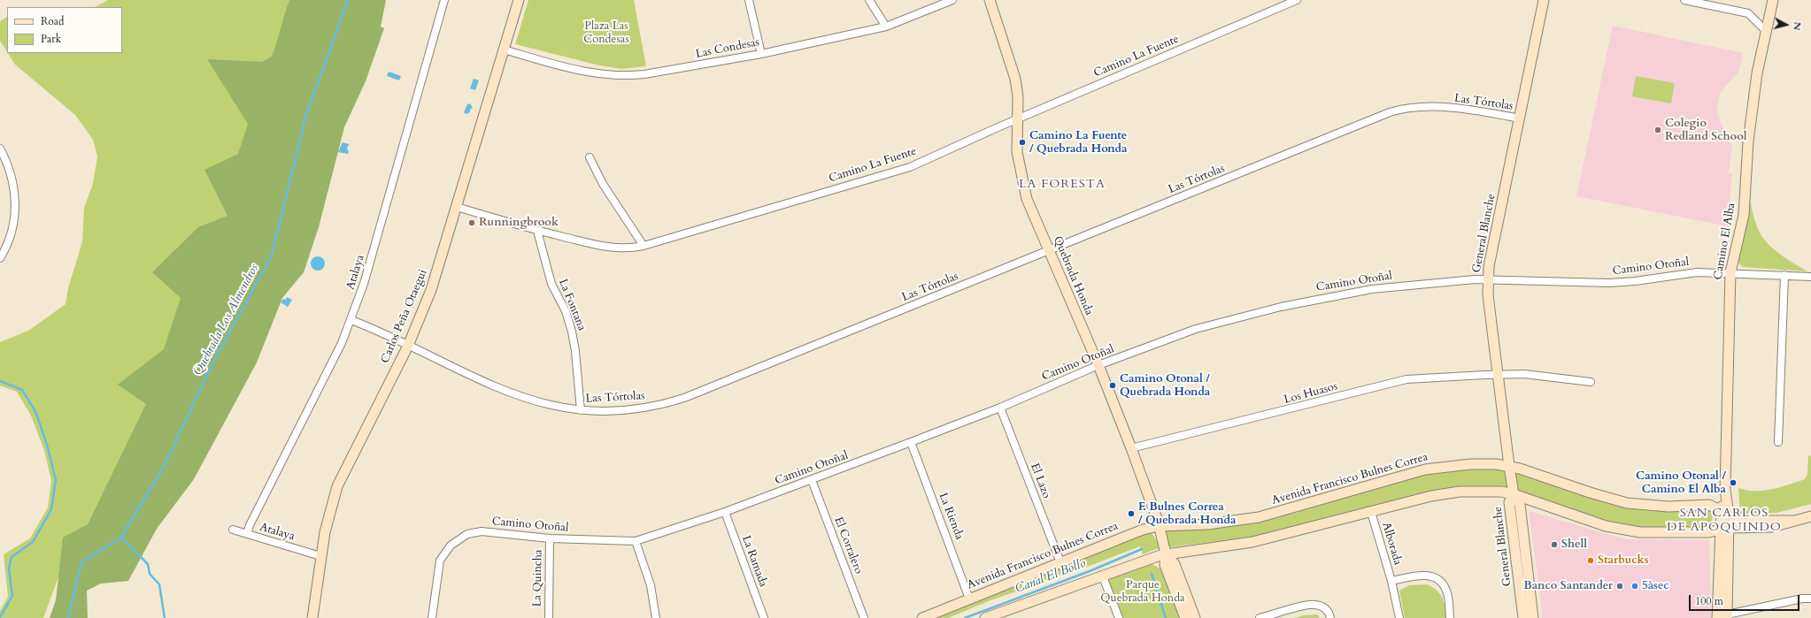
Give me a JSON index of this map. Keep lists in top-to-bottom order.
{
  "streets": {
    "street": [
      "Las Condesas",
      "Camino La Fuente",
      "Las Tórtolas",
      "General Blanche",
      "Camino El Alba",
      "Camino Otoñal",
      "Atalaya",
      "Quebrada Honda",
      "La Fontana",
      "Carlos Peña Otaegui",
      "Los Huasos",
      "Avenida Francisco Bulnes Correa",
      "El Lazo",
      "La Rienda",
      "Alborada",
      "El Corralero",
      "La Ramada",
      "La Quincha"
    ]
  },
  "crossings": [
    ["Las Condesas", "Carlos Peña Otaegui"],
    ["Camino La Fuente", "Quebrada Honda"],
    ["Camino La Fuente", "La Fontana"],
    ["Camino La Fuente", "Carlos Peña Otaegui"],
    ["Las Tórtolas", "General Blanche"],
    ["Las Tórtolas", "Atalaya"],
    ["Las Tórtolas", "Quebrada Honda"],
    ["Las Tórtolas", "La Fontana"],
    ["Las Tórtolas", "Carlos Peña Otaegui"],
    ["General Blanche", "Camino Otoñal"],
    ["General Blanche", "Los Huasos"],
    ["General Blanche", "Avenida Francisco Bulnes Correa"],
    ["Camino El Alba", "Camino Otoñal"],
    ["Camino El Alba", "Avenida Francisco Bulnes Correa"],
    ["Camino Otoñal", "Quebrada Honda"],
    ["Camino Otoñal", "El Lazo"],
    ["Camino Otoñal", "La Rienda"],
    ["Camino Otoñal", "El Corralero"],
    ["Camino Otoñal", "La Ramada"],
    ["Camino Otoñal", "La Quincha"],
    ["Atalaya", "Carlos Peña Otaegui"],
    ["Quebrada Honda", "Los Huasos"],
    ["Quebrada Honda", "Avenida Francisco Bulnes Correa"],
    ["Avenida Francisco Bulnes Correa", "El Lazo"],
    ["Avenida Francisco Bulnes Correa", "La Rienda"],
    ["Avenida Francisco Bulnes Correa", "Alborada"]
  ],
  "districts": ["LA FORESTA", "SAN CARLOS DE APOQUINDO"],
  "water": ["Quebrada Los Almendros", "Canal El Bollo"],
  "parks": ["Plaza Las Condesas", "Parque Quebrada Honda"],
  "places": [
    "Colegio Redland School",
    "Camino La Fuente / Quebrada Honda",
    "Runningbrook",
    "Camino Otonal / Quebrada Honda",
    "Camino Otonal / Camino El Alba",
    "F. Bulnes Correa / Quebrada Honda",
    "Shell",
    "Starbucks",
    "Banco Santander",
    "5àsec"
  ],
  "legend": ["Road", "Park"],
  "scale_bar": "100 m",
  "north": "right"
}
